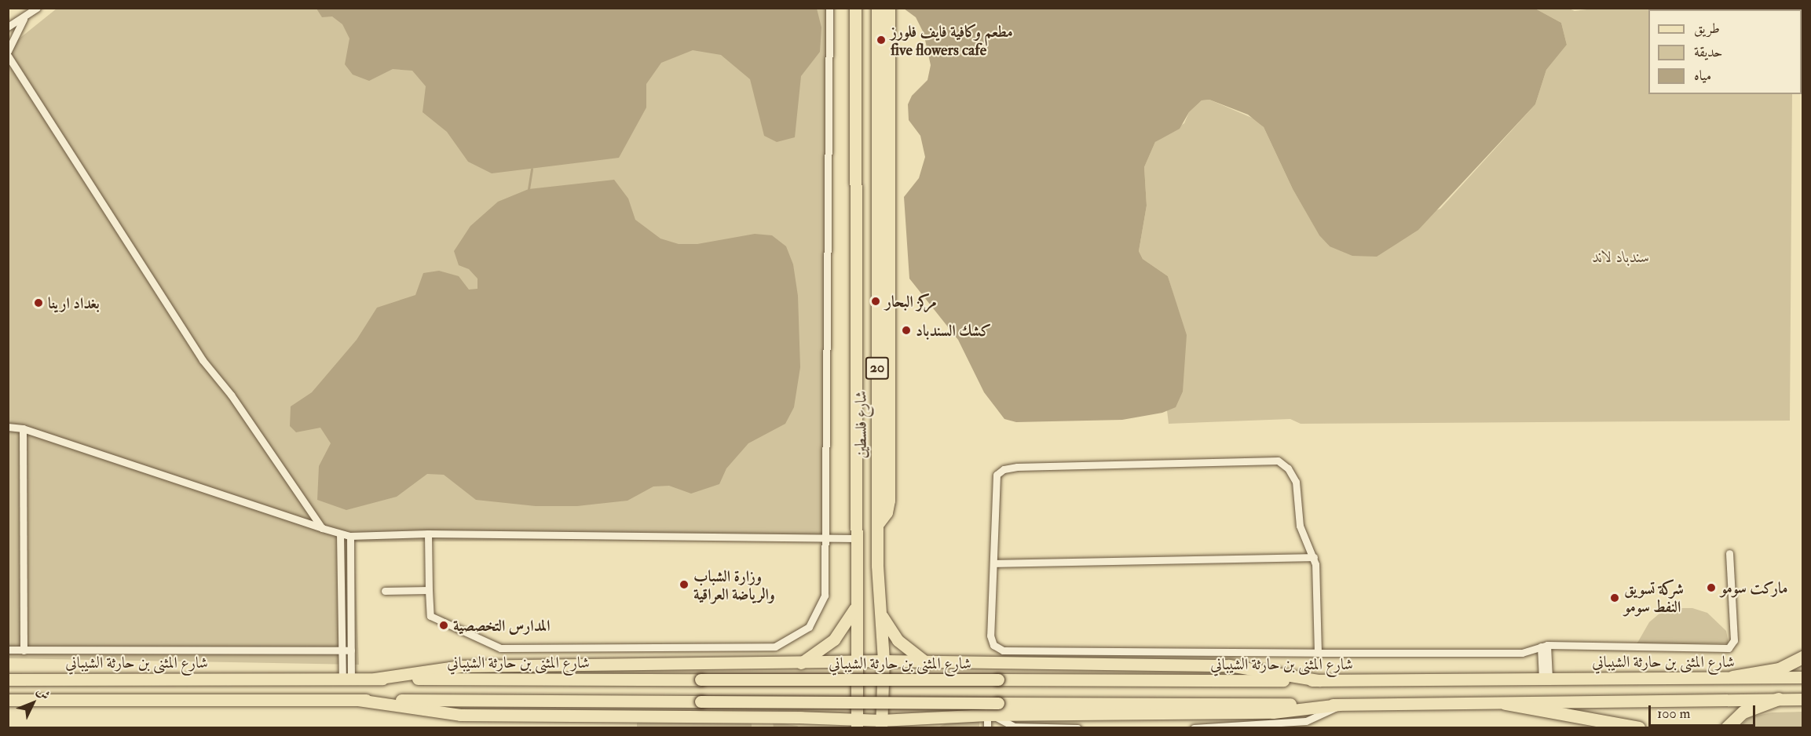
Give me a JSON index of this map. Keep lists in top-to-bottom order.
{
  "streets": {
    "main road": ["20", "شارع فلسطين", "شارع المثنى بن حارثة الشيباني"]
  },
  "parks": ["سندباد لاند"],
  "places": [
    "مطعم وكافية فايف فلورز five flowers cafe",
    "مركز البحار",
    "بغداد ارينا",
    "كشك السندباد",
    "وزارة الشباب والرياضة العراقية",
    "ماركت سومو",
    "شركة تسويق النفط سومو",
    "المدارس التخصصية"
  ],
  "legend": ["طريق", "حديقة", "مياه"],
  "scale_bar": "100 m",
  "north": "top right"
}
